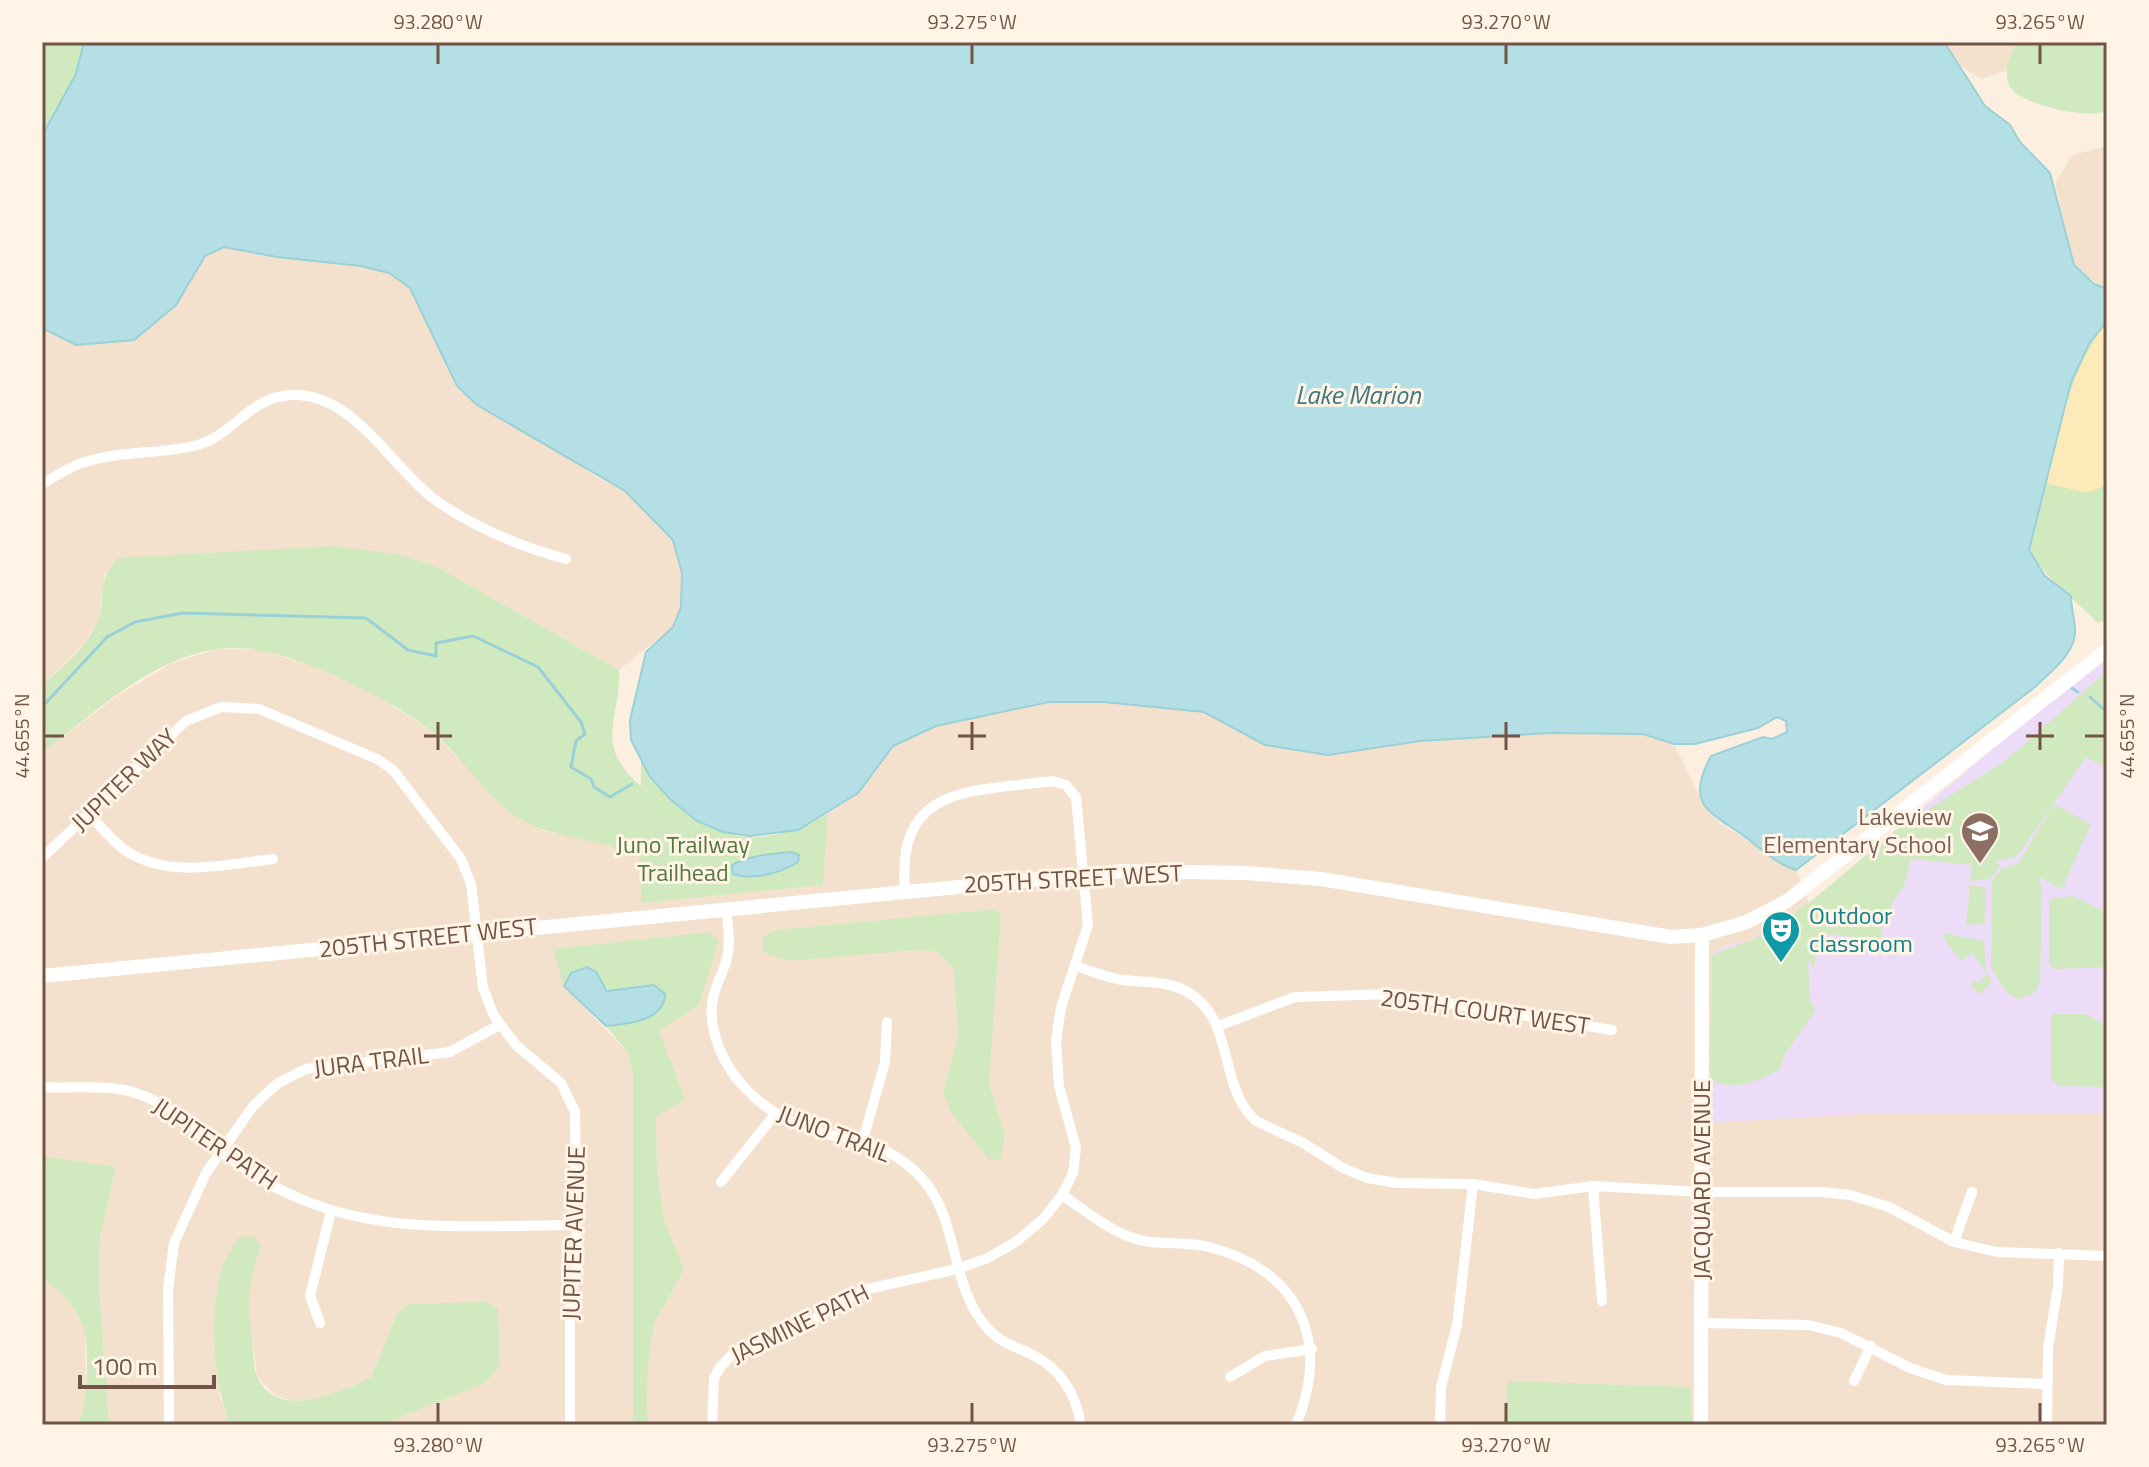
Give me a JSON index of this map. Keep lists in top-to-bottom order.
{
  "streets": {
    "street": [
      "JUPITER WAY",
      "205TH STREET WEST",
      "205TH COURT WEST",
      "JURA TRAIL",
      "JUNO TRAIL",
      "JUPITER PATH",
      "JACQUARD AVENUE",
      "JUPITER AVENUE",
      "JASMINE PATH"
    ]
  },
  "crossings": [
    ["JUPITER WAY", "205TH STREET WEST"],
    ["JUPITER WAY", "JUPITER AVENUE"],
    ["205TH STREET WEST", "JUNO TRAIL"],
    ["205TH STREET WEST", "JACQUARD AVENUE"],
    ["205TH STREET WEST", "JUPITER AVENUE"],
    ["205TH STREET WEST", "JASMINE PATH"],
    ["JURA TRAIL", "JUPITER PATH"],
    ["JURA TRAIL", "JUPITER AVENUE"],
    ["JUNO TRAIL", "JASMINE PATH"],
    ["JUPITER PATH", "JUPITER AVENUE"]
  ],
  "water": ["Lake Marion"],
  "parks": ["Juno Trailway Trailhead"],
  "places": {
    "school or university": ["Lakeview Elementary School"],
    "theatre": ["Outdoor classroom"]
  },
  "scale_bar": "100 m",
  "coordinates": [
    "93.280°W",
    "93.275°W",
    "93.270°W",
    "93.265°W",
    "44.655°N"
  ]
}
